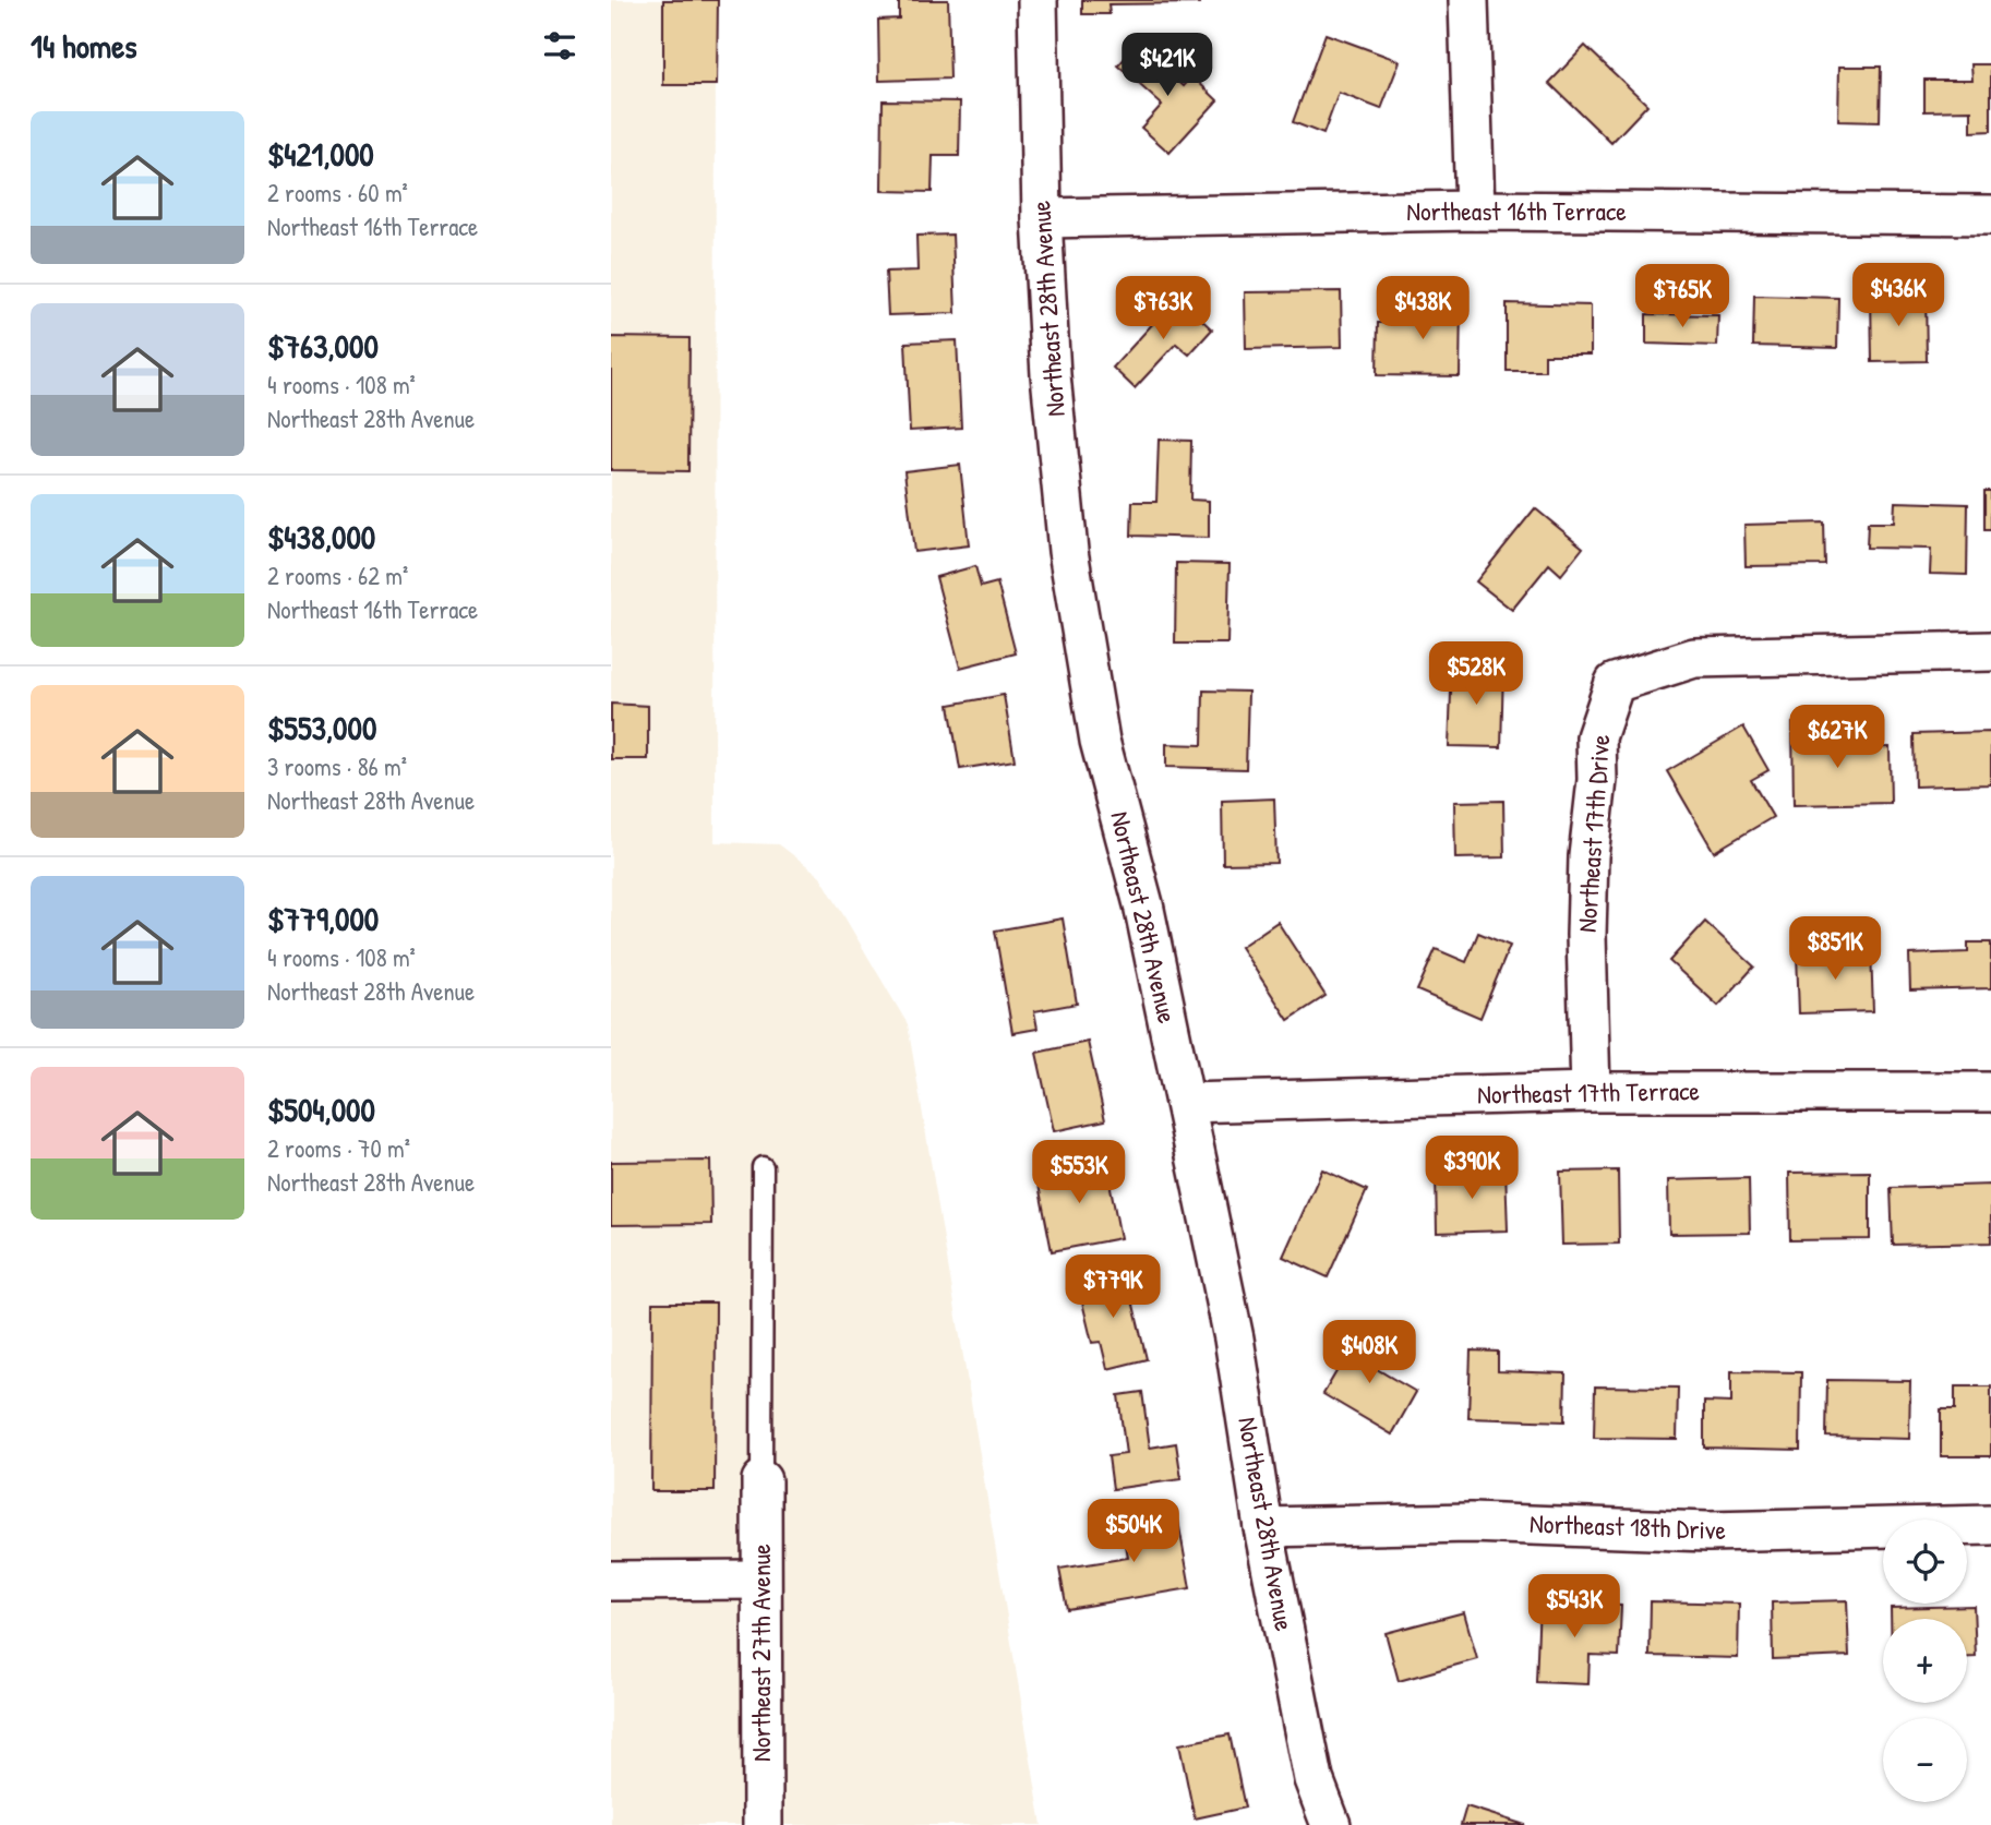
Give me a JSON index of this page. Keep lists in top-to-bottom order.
{
  "streets": {
    "street": [
      "Northeast 16th Terrace",
      "Northeast 28th Avenue",
      "Northeast 17th Drive",
      "Northeast 17th Terrace",
      "Northeast 18th Drive",
      "Northeast 27th Avenue"
    ]
  },
  "crossings": [
    ["Northeast 16th Terrace", "Northeast 28th Avenue"],
    ["Northeast 28th Avenue", "Northeast 17th Terrace"],
    ["Northeast 28th Avenue", "Northeast 18th Drive"],
    ["Northeast 17th Drive", "Northeast 17th Terrace"]
  ],
  "page": {
    "heading": "14 homes",
    "price": [
      "$421K",
      "$436K",
      "$765K",
      "$763K",
      "$438K",
      "$528K",
      "$627K",
      "$851K",
      "$390K",
      "$553K",
      "$779K",
      "$408K",
      "$504K",
      "$543K"
    ],
    "list": [
      {
        "name": "$421,000",
        "note": "2 rooms · 60 m² · Northeast 16th Terrace"
      },
      {
        "name": "$763,000",
        "note": "4 rooms · 108 m² · Northeast 28th Avenue"
      },
      {
        "name": "$438,000",
        "note": "2 rooms · 62 m² · Northeast 16th Terrace"
      },
      {
        "name": "$553,000",
        "note": "3 rooms · 86 m² · Northeast 28th Avenue"
      },
      {
        "name": "$779,000",
        "note": "4 rooms · 108 m² · Northeast 28th Avenue"
      },
      {
        "name": "$504,000",
        "note": "2 rooms · 70 m² · Northeast 28th Avenue"
      }
    ],
    "map_buttons": ["+", "−"]
  }
}
